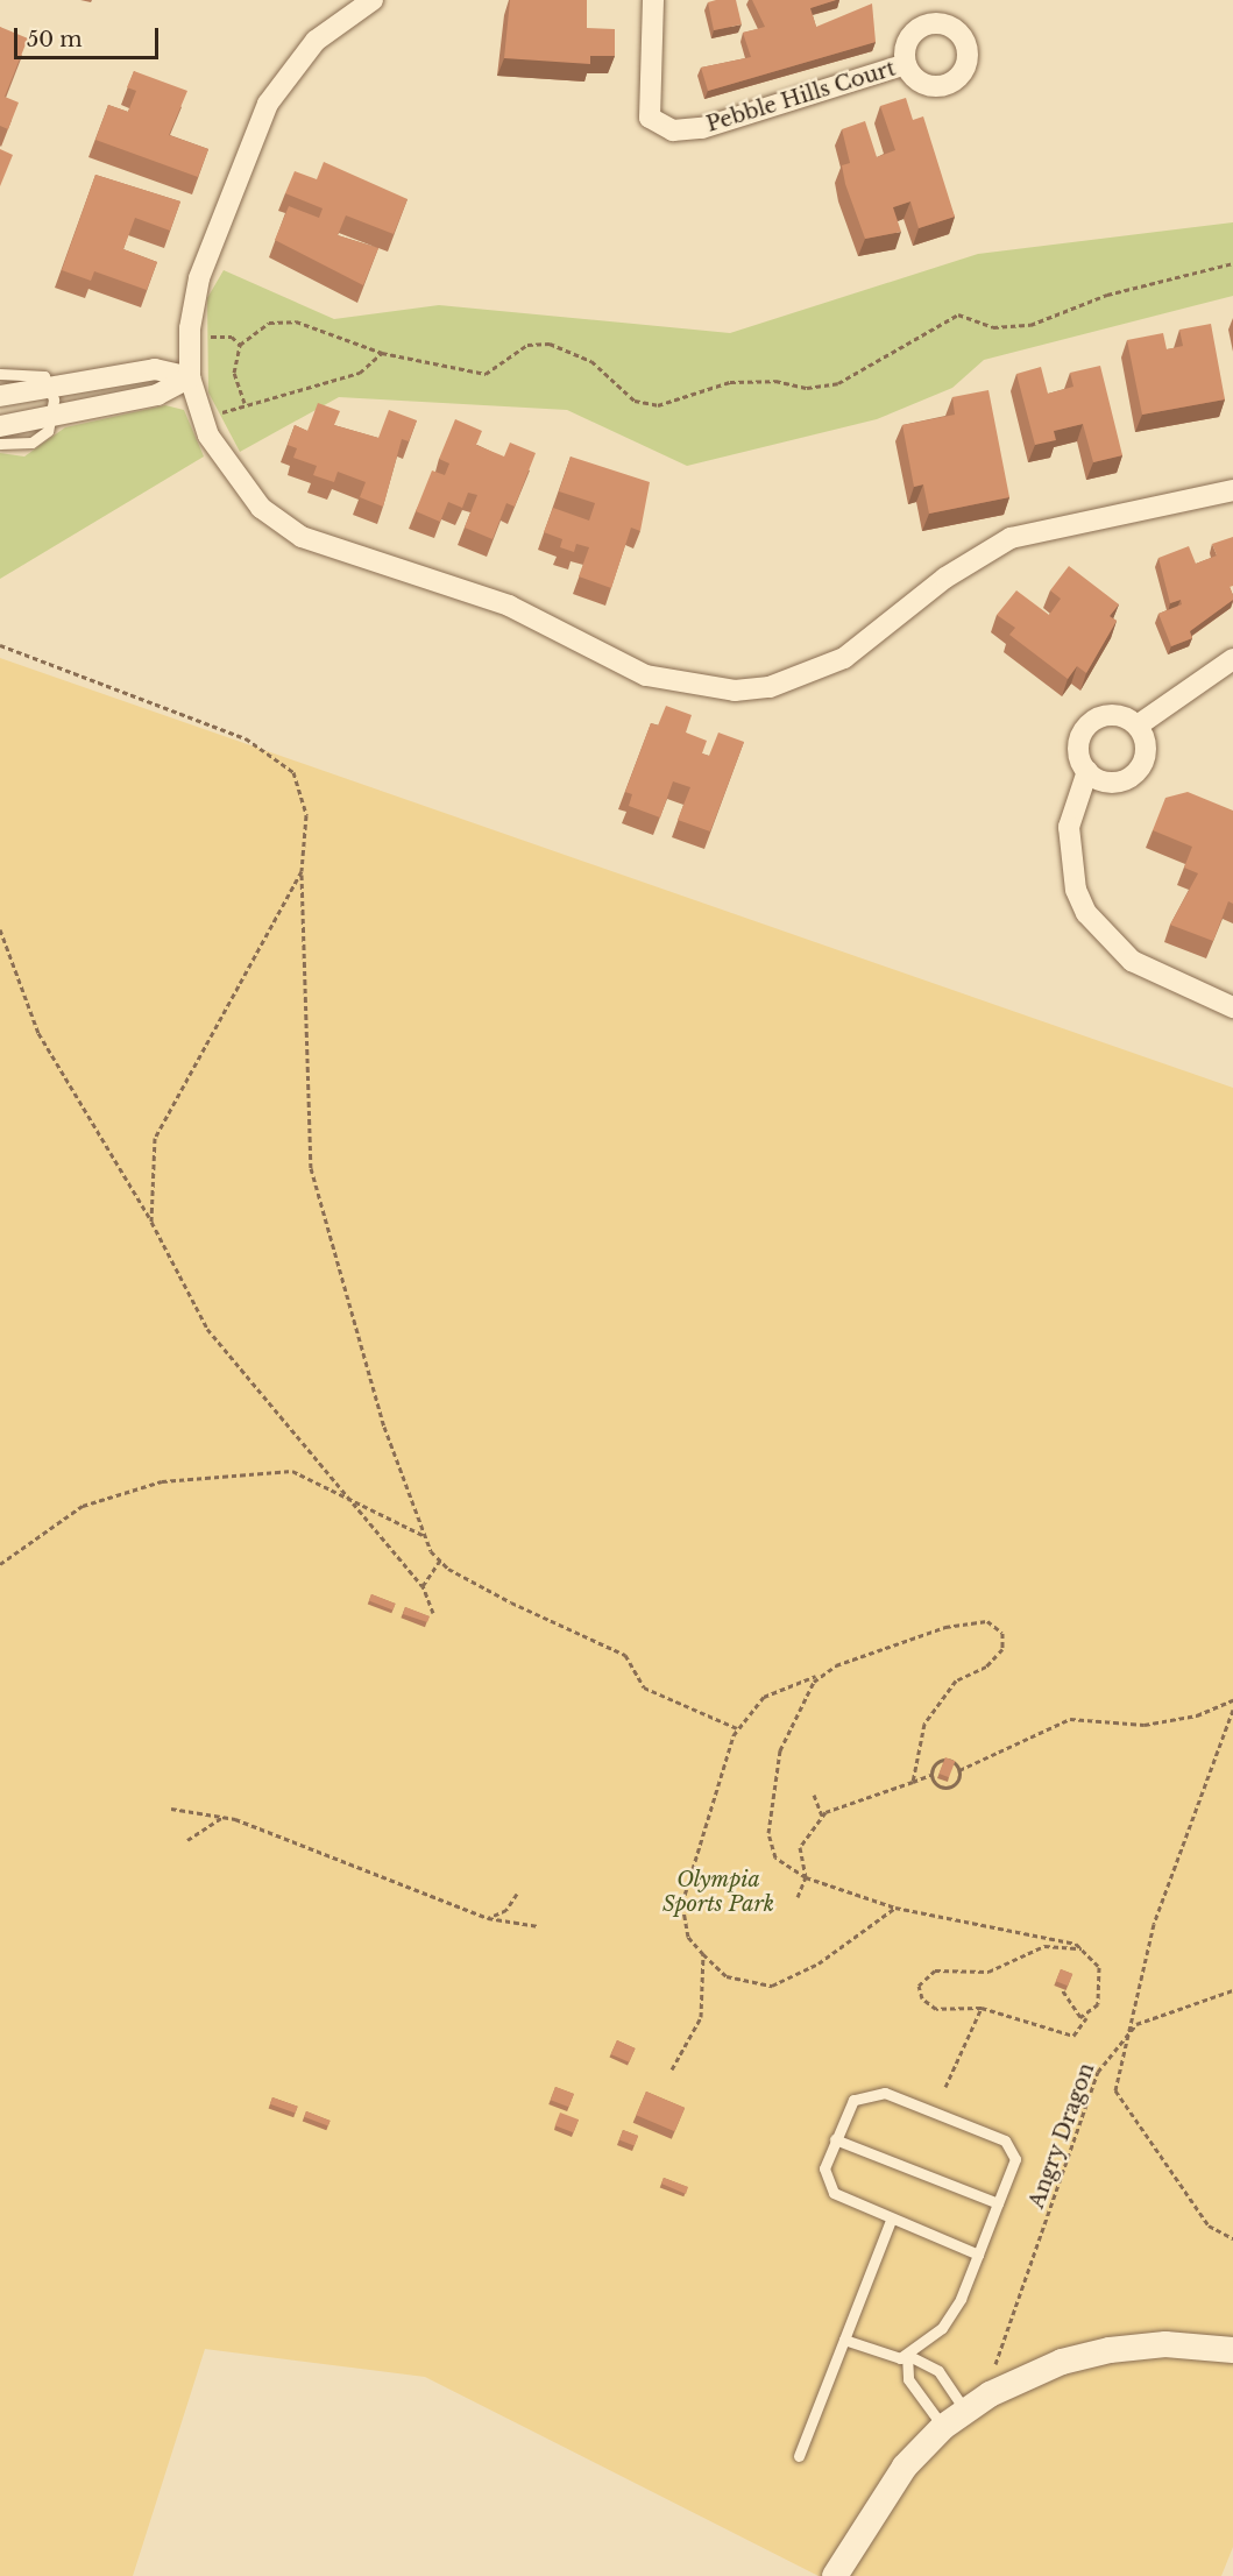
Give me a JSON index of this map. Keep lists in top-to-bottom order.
{
  "streets": {
    "street": ["Pebble Hills Court"],
    "path": ["Angry Dragon"]
  },
  "parks": ["Olympia Sports Park"],
  "scale_bar": "50 m"
}
